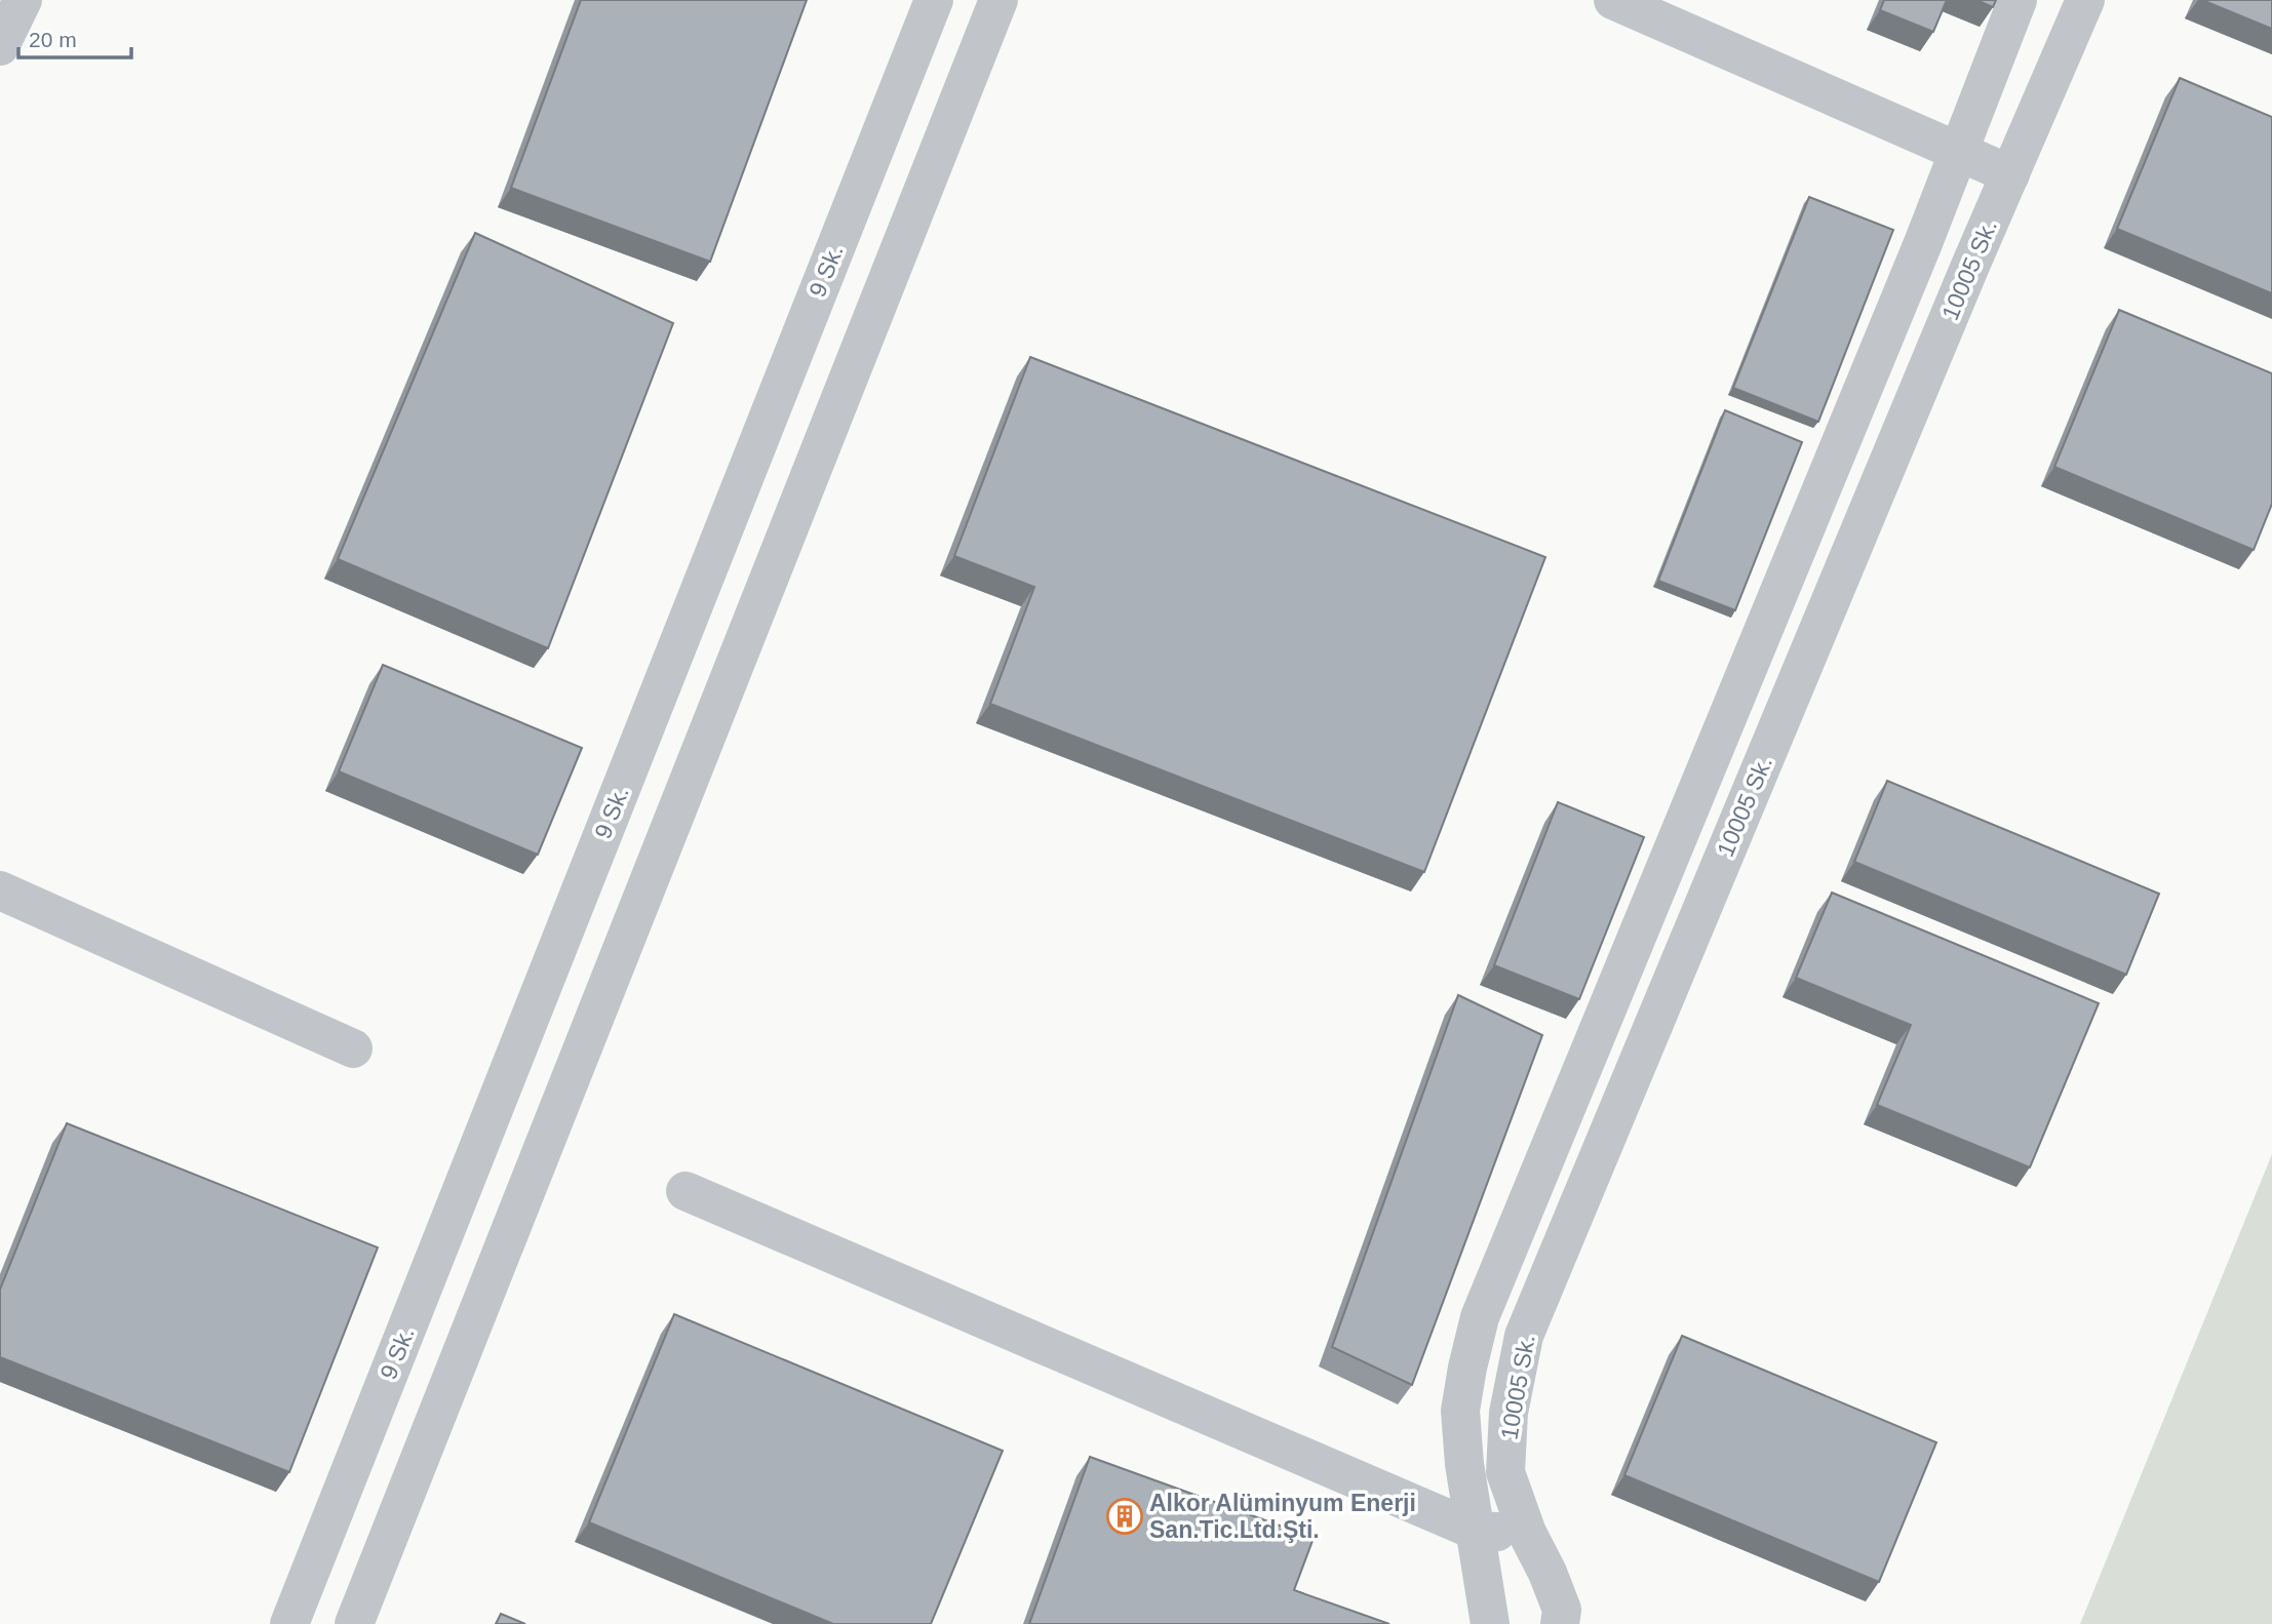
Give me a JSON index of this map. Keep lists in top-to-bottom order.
{
  "streets": {
    "lane": ["10005 Sk.", "9 Sk."]
  },
  "places": {
    "building": ["Alkor Alüminyum Enerji San.Tic.Ltd.Şti."]
  },
  "scale_bar": "20 m"
}
